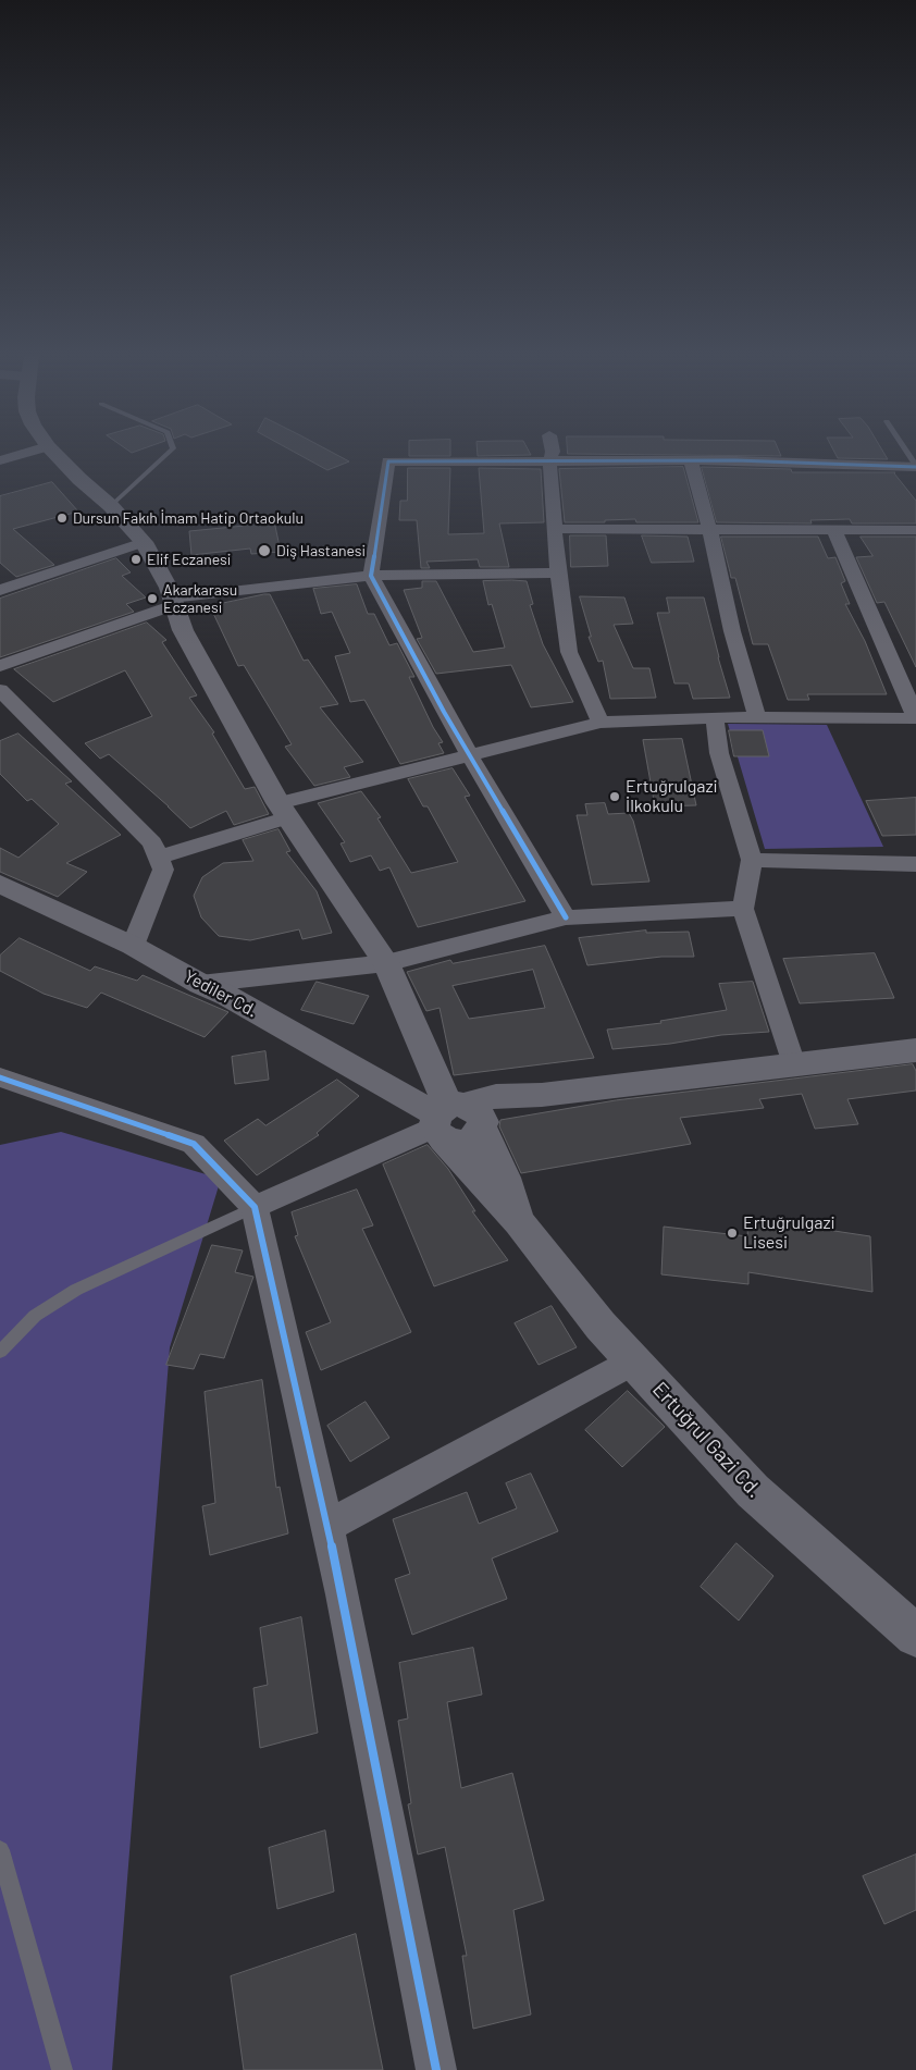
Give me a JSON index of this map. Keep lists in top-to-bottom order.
{
  "streets": {
    "street": ["Yediler Cd.", "Ertuğrul Gazi Cd."]
  },
  "crossings": [
    ["Yediler Cd.", "Ertuğrul Gazi Cd."]
  ],
  "places": [
    "Dursun Fakıh İmam Hatip Ortaokulu",
    "Diş Hastanesi",
    "Elif Eczanesi",
    "Akarkarasu Eczanesi",
    "Ertuğrulgazi İlkokulu",
    "Ertuğrulgazi Lisesi"
  ]
}
